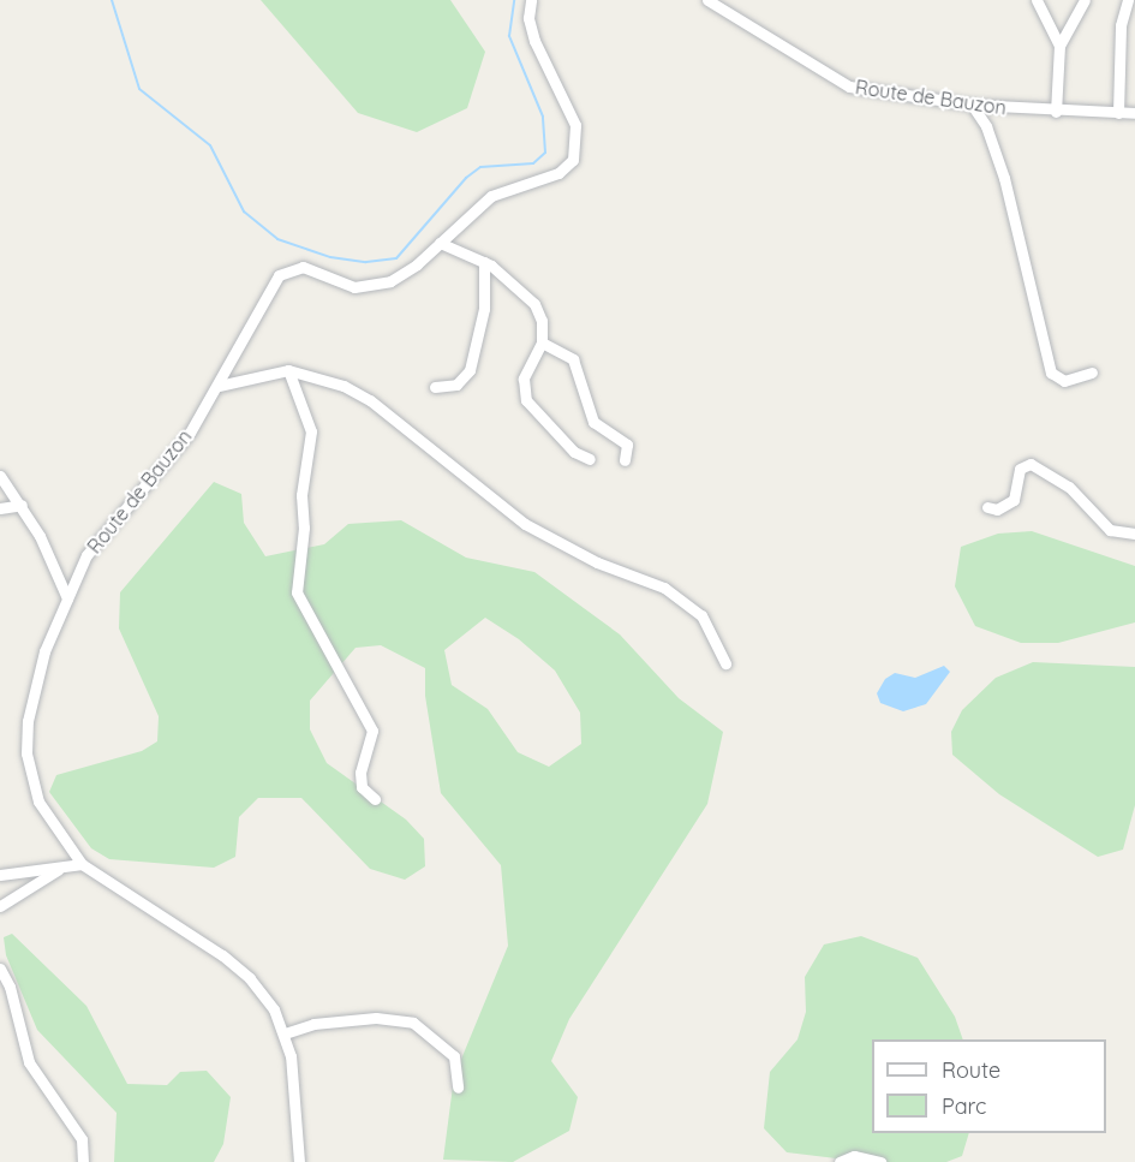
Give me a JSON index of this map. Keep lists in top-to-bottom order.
{
  "streets": {
    "street": ["Route de Bauzon"]
  },
  "legend": ["Route", "Parc"]
}
